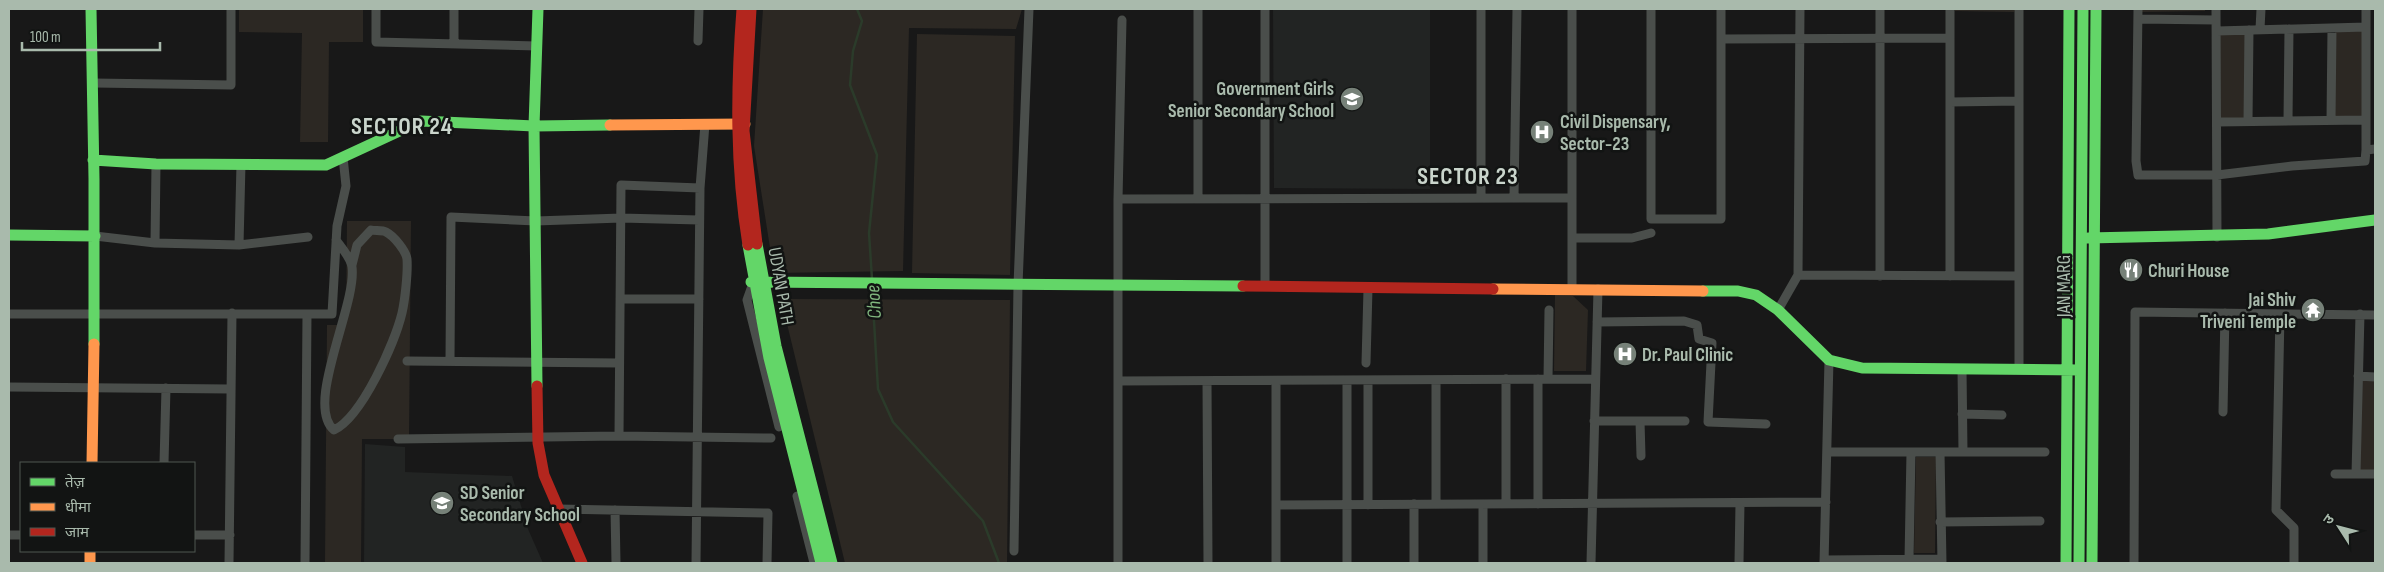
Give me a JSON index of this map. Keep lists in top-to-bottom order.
{
  "streets": {
    "street": ["UDYAN PATH", "JAN MARG"]
  },
  "districts": ["SECTOR 24", "SECTOR 23"],
  "water": ["Choe"],
  "places": {
    "school or university": ["Government Girls Senior Secondary School", "SD Senior Secondary School"],
    "hospital": ["Civil Dispensary, Sector-23", "Dr. Paul Clinic"],
    "restaurant": ["Churi House"],
    "temple": ["Jai Shiv Triveni Temple"]
  },
  "legend": ["तेज़", "धीमा", "जाम"],
  "scale_bar": "100 m",
  "north": "top left"
}
